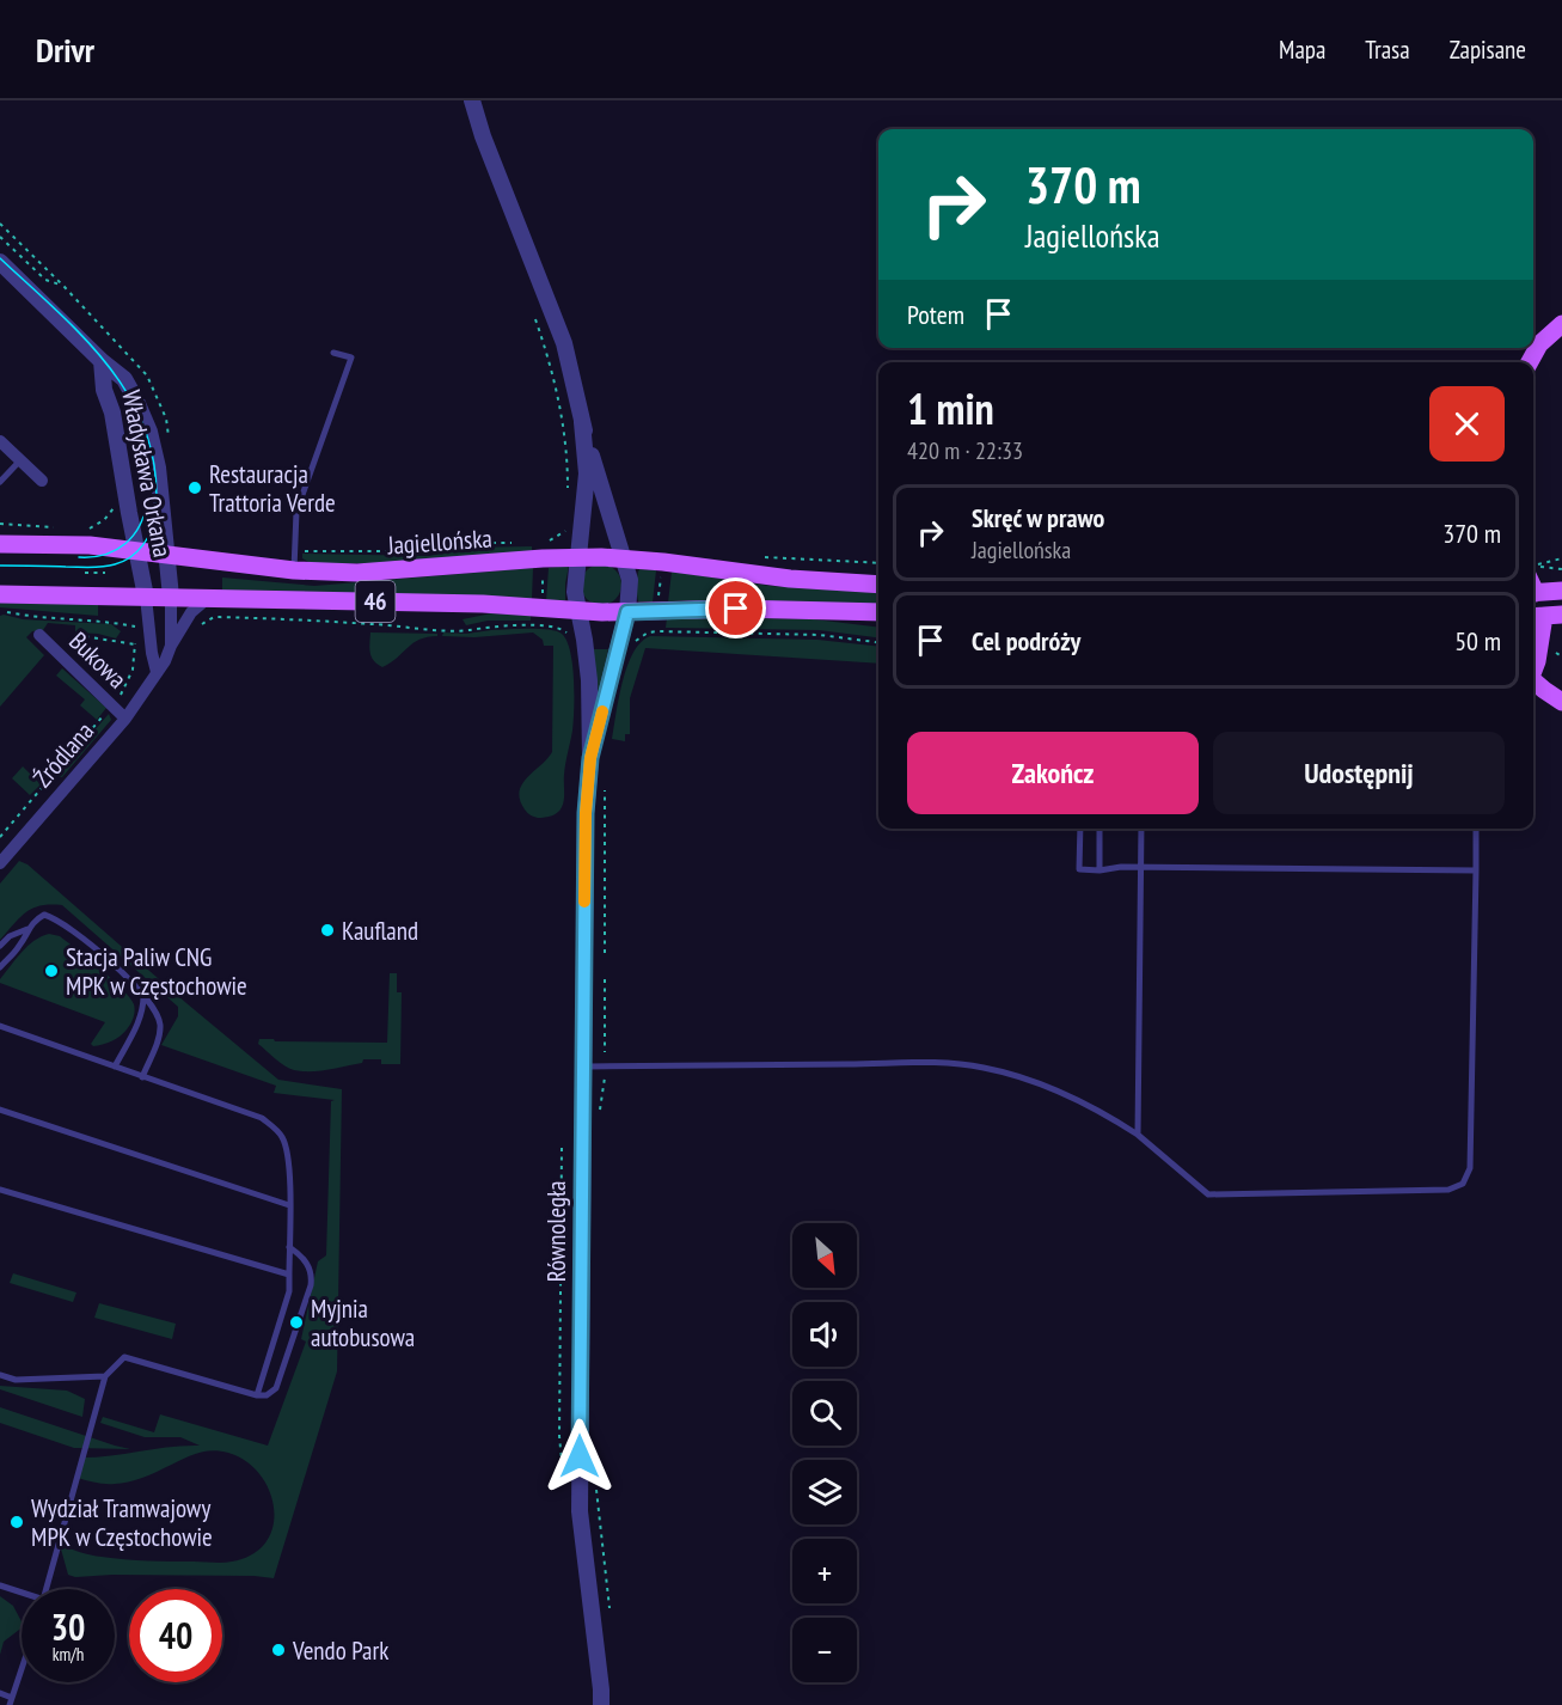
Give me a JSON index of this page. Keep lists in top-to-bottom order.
{
  "streets": {
    "main road": ["Jagiellońska", "46"],
    "street": [
      "Władysława Orkana",
      "Bukowa",
      "Źródlana",
      "Równoległa"
    ]
  },
  "crossings": [
    ["Władysława Orkana", "Jagiellońska"],
    ["Władysława Orkana", "46"],
    ["Władysława Orkana", "Źródlana"],
    ["Jagiellońska", "Równoległa"],
    ["46", "Źródlana"],
    ["46", "Równoległa"],
    ["Bukowa", "Źródlana"]
  ],
  "places": [
    "Restauracja Trattoria Verde",
    "Kaufland",
    "Stacja Paliw CNG MPK w Częstochowie",
    "Myjnia autobusowa",
    "Wydział Tramwajowy MPK w Częstochowie",
    "Vendo Park"
  ],
  "north": "bottom right",
  "page": {
    "header": "Drivr",
    "nav": ["Mapa", "Trasa", "Zapisane"],
    "turn": ["370 m", "Jagiellońska"],
    "then": "Potem",
    "heading": ["1 min", "420 m · 22:33"],
    "list": [
      {
        "name": "Skręć w prawo",
        "note": "Jagiellońska",
        "value": "370 m"
      },
      {
        "name": "Cel podróży",
        "value": "50 m"
      }
    ],
    "buttons": ["Zakończ", "Udostępnij"],
    "map_buttons": ["+", "−"],
    "speed": "30 km/h",
    "limit": "40"
  }
}
